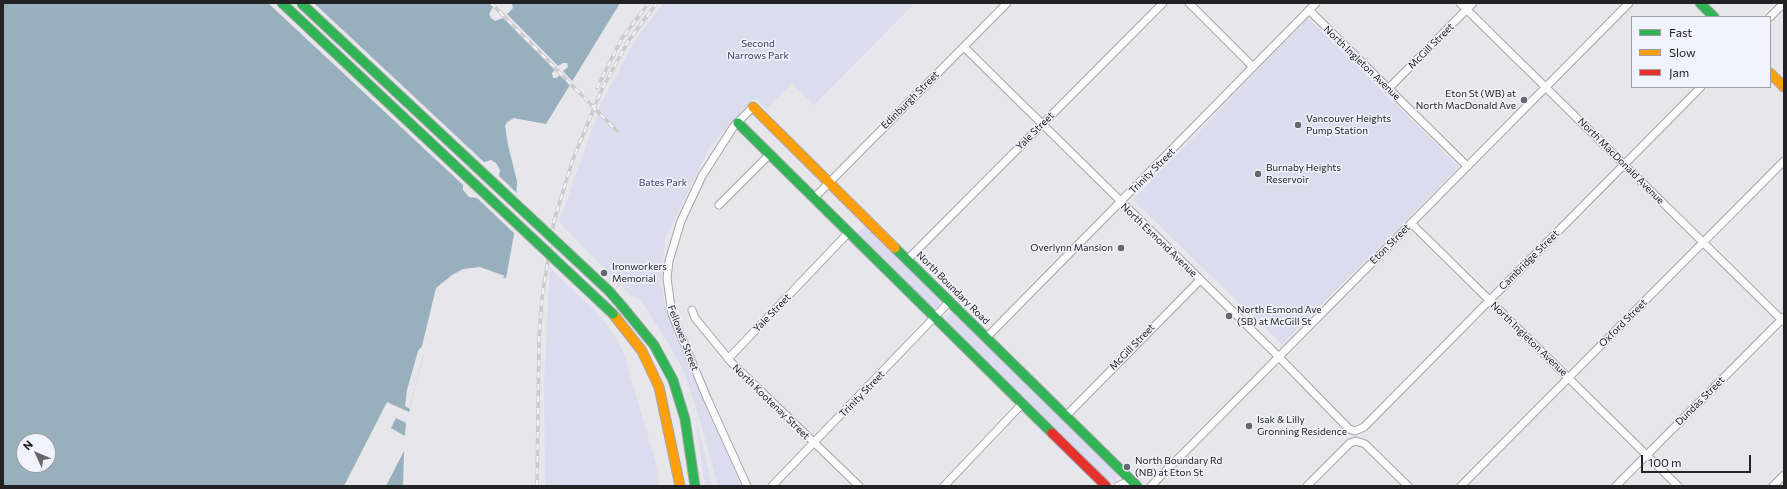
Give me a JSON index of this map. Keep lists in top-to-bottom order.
{
  "streets": {
    "main road": ["North Boundary Road"],
    "street": [
      "McGill Street",
      "North Ingleton Avenue",
      "Edinburgh Street",
      "Yale Street",
      "North MacDonald Avenue",
      "Trinity Street",
      "North Esmond Avenue",
      "Eton Street",
      "Cambridge Street",
      "Oxford Street",
      "Fellowes Street",
      "Dundas Street",
      "North Kootenay Street"
    ]
  },
  "crossings": [
    ["McGill Street", "North Ingleton Avenue"],
    ["McGill Street", "North MacDonald Avenue"],
    ["McGill Street", "North Esmond Avenue"],
    ["McGill Street", "North Boundary Road"],
    ["North Ingleton Avenue", "Trinity Street"],
    ["North Ingleton Avenue", "Eton Street"],
    ["North Ingleton Avenue", "Cambridge Street"],
    ["North Ingleton Avenue", "Oxford Street"],
    ["North Ingleton Avenue", "Dundas Street"],
    ["Edinburgh Street", "North Esmond Avenue"],
    ["Edinburgh Street", "North Boundary Road"],
    ["Yale Street", "North Esmond Avenue"],
    ["Yale Street", "North Boundary Road"],
    ["Yale Street", "North Kootenay Street"],
    ["North MacDonald Avenue", "Eton Street"],
    ["North MacDonald Avenue", "Cambridge Street"],
    ["North MacDonald Avenue", "Oxford Street"],
    ["North MacDonald Avenue", "Dundas Street"],
    ["Trinity Street", "North Esmond Avenue"],
    ["Trinity Street", "North Boundary Road"],
    ["Trinity Street", "North Kootenay Street"],
    ["North Esmond Avenue", "Eton Street"],
    ["North Esmond Avenue", "Cambridge Street"],
    ["North Boundary Road", "Fellowes Street"]
  ],
  "parks": ["Second Narrows Park", "Bates Park"],
  "places": [
    "Eton St (WB) at North MacDonald Ave",
    "Vancouver Heights Pump Station",
    "Burnaby Heights Reservoir",
    "Overlynn Mansion",
    "Ironworkers Memorial",
    "North Esmond Ave (SB) at McGill St",
    "Isak & Lilly Gronning Residence",
    "North Boundary Rd (NB) at Eton St"
  ],
  "legend": ["Fast", "Slow", "Jam"],
  "scale_bar": "100 m",
  "north": "top left"
}
